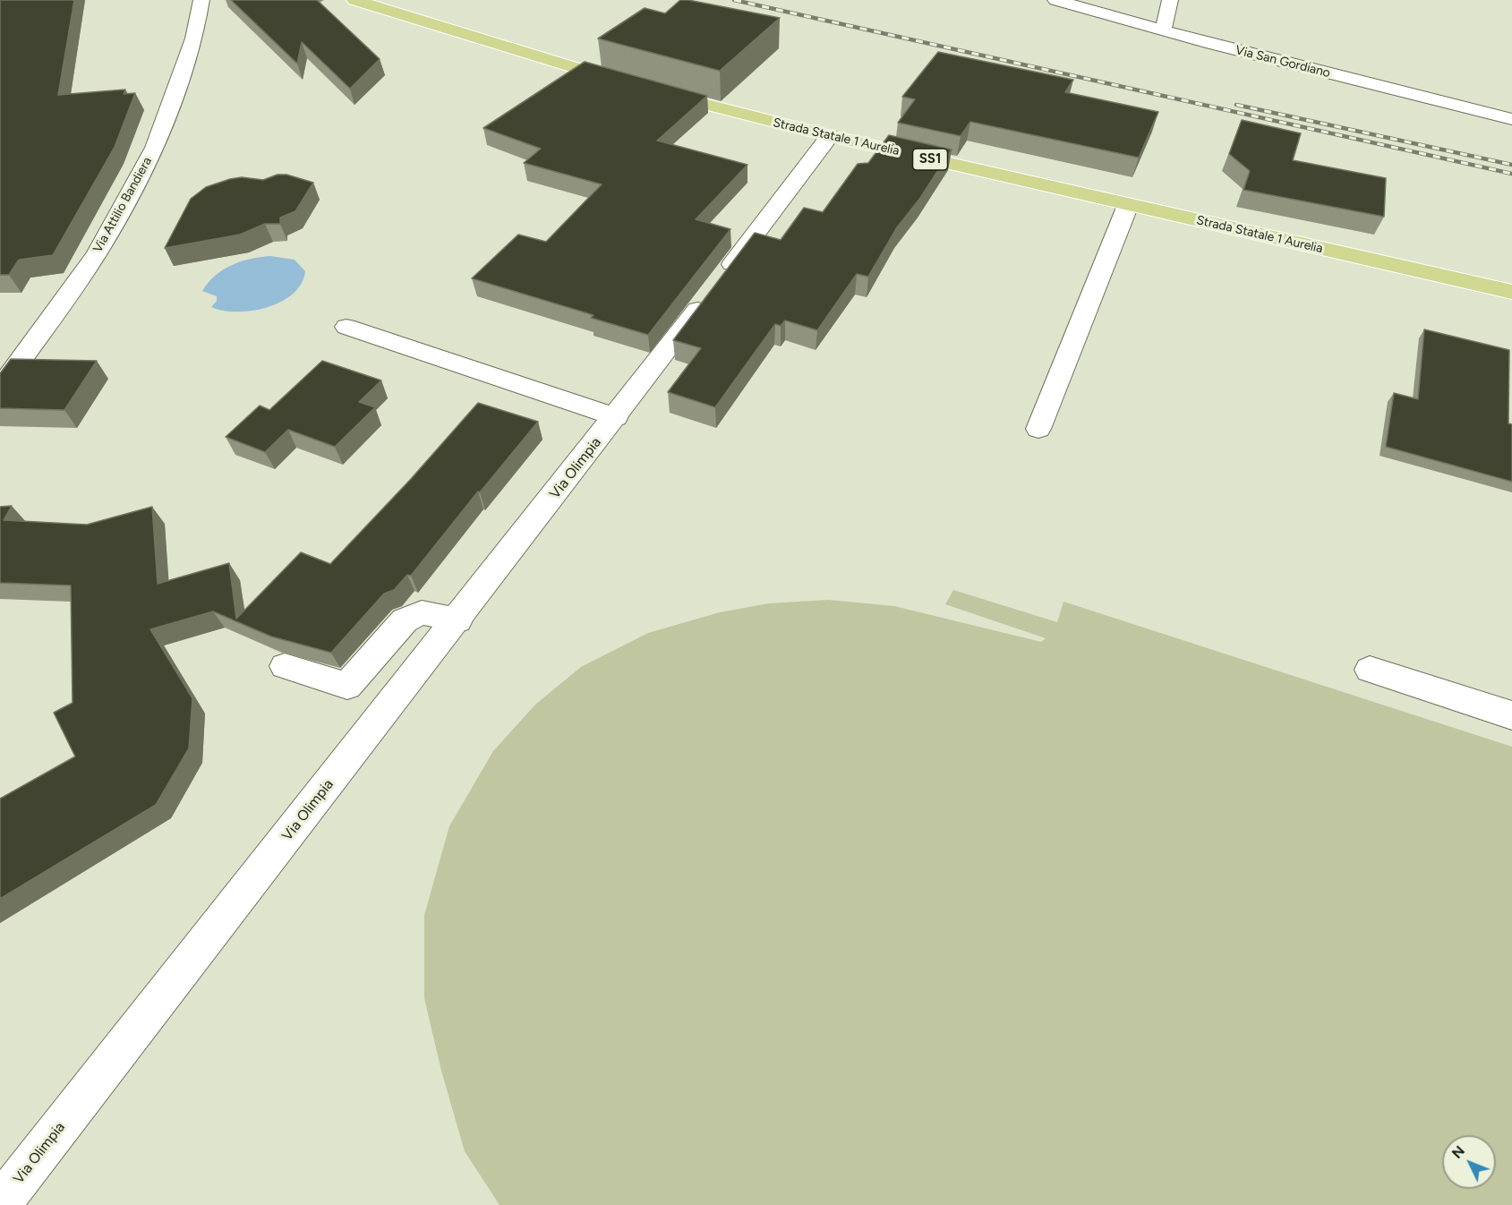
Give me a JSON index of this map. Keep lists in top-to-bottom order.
{
  "streets": {
    "main road": ["Strada Statale 1 Aurelia", "SS1"],
    "street": ["Via San Gordiano", "Via Attilio Bandiera", "Via Olimpia"]
  },
  "crossings": [
    ["Strada Statale 1 Aurelia", "Via Olimpia"]
  ],
  "north": "top left"
}
